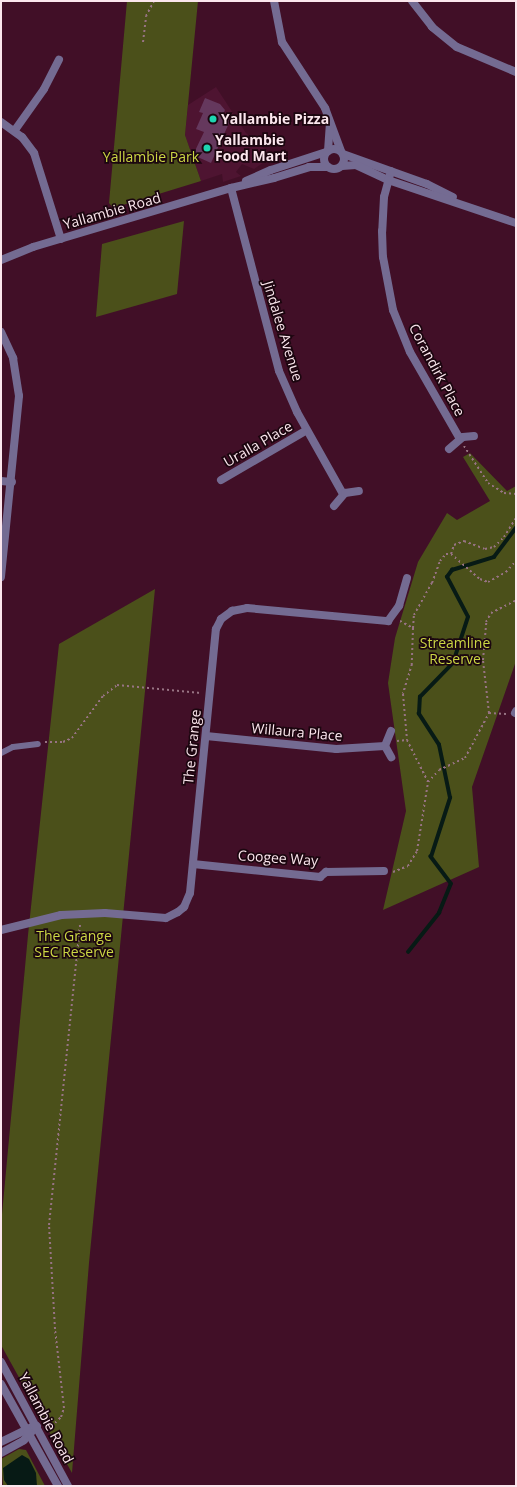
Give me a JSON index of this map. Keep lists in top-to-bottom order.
{
  "streets": {
    "street": [
      "Yallambie Road",
      "Jindalee Avenue",
      "Corandirk Place",
      "Uralla Place",
      "Willaura Place",
      "The Grange",
      "Coogee Way"
    ]
  },
  "crossings": [
    ["Yallambie Road", "Jindalee Avenue"],
    ["Yallambie Road", "Corandirk Place"],
    ["Jindalee Avenue", "Uralla Place"],
    ["Willaura Place", "The Grange"],
    ["The Grange", "Coogee Way"]
  ],
  "parks": ["Yallambie Park", "Streamline Reserve", "The Grange SEC Reserve"],
  "places": ["Yallambie Pizza", "Yallambie Food Mart"]
}
